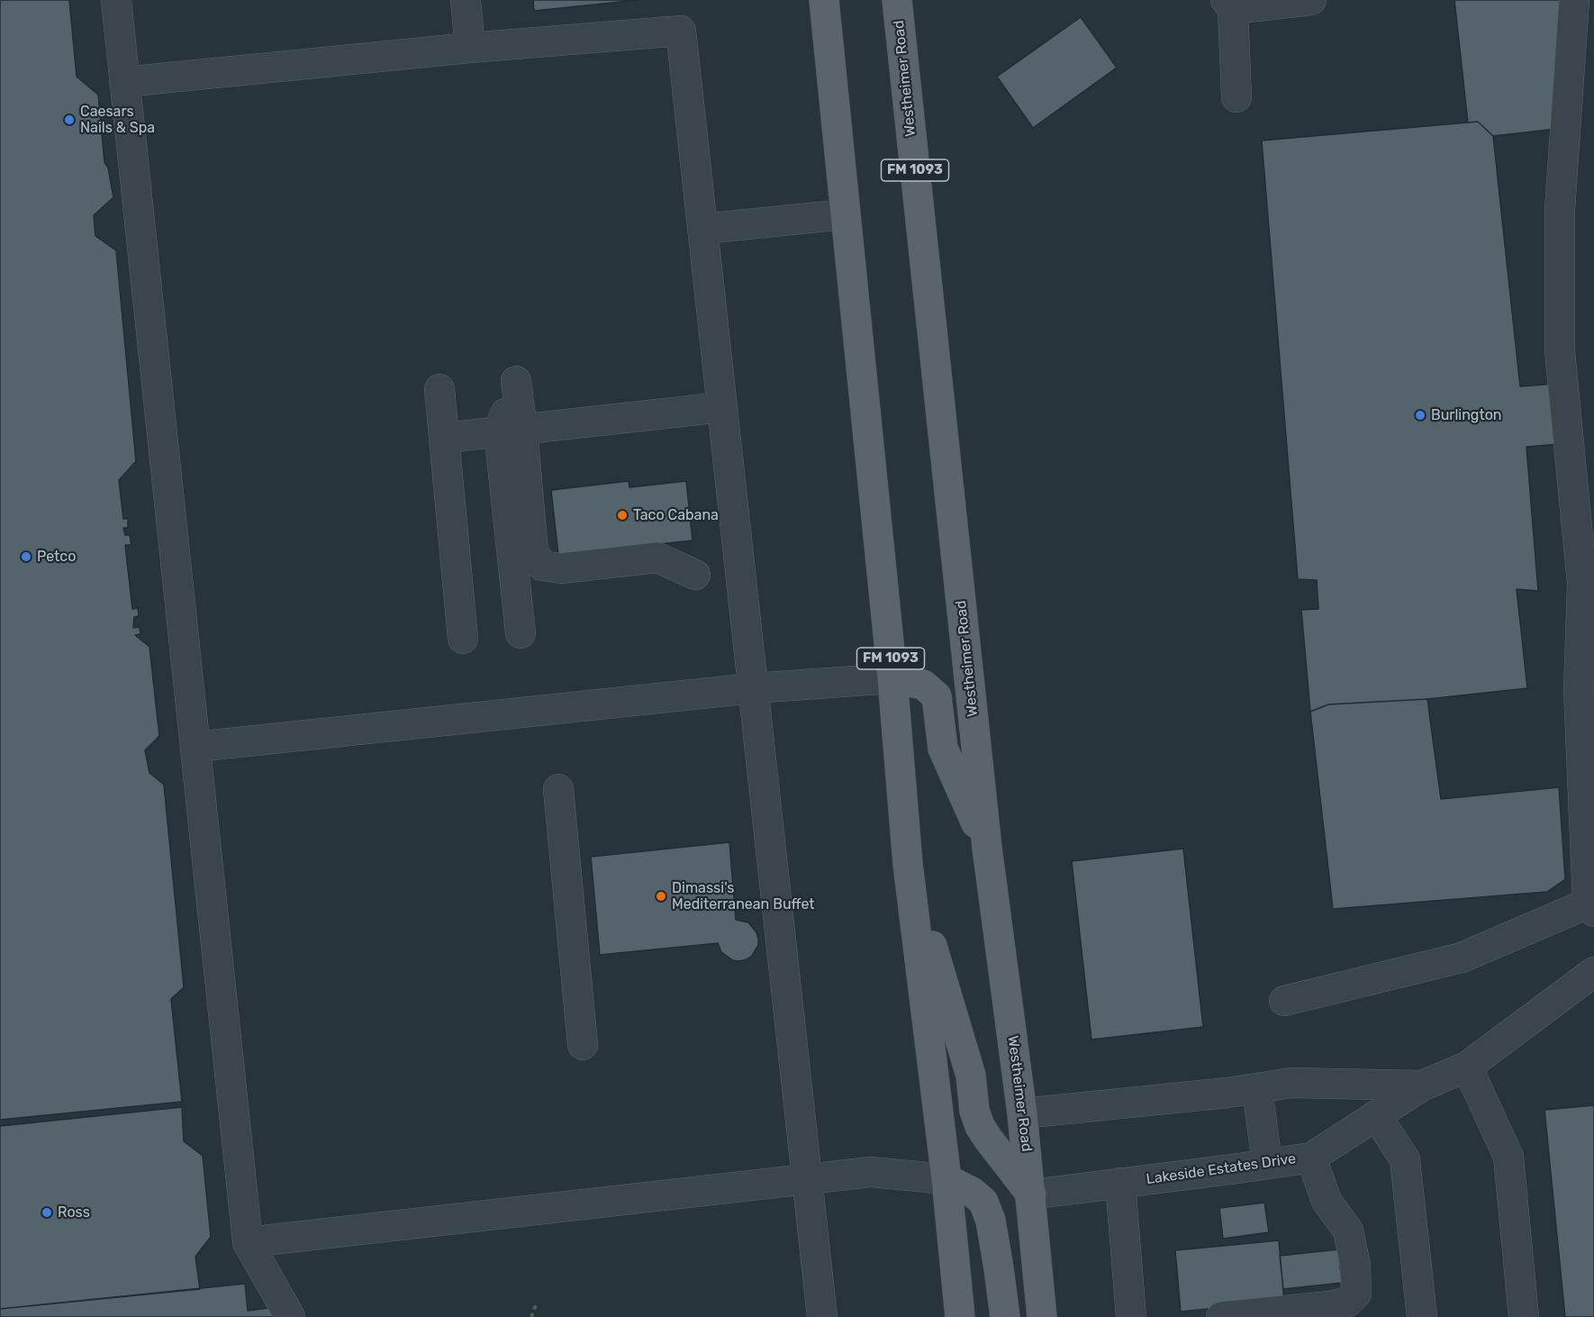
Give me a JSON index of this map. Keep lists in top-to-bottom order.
{
  "streets": {
    "main road": ["Westheimer Road", "FM 1093"],
    "street": ["Lakeside Estates Drive"]
  },
  "crossings": [
    ["Westheimer Road", "Lakeside Estates Drive"]
  ],
  "places": [
    "Caesars Nails & Spa",
    "Burlington",
    "Taco Cabana",
    "Petco",
    "Dimassi's Mediterranean Buffet",
    "Ross"
  ]
}
